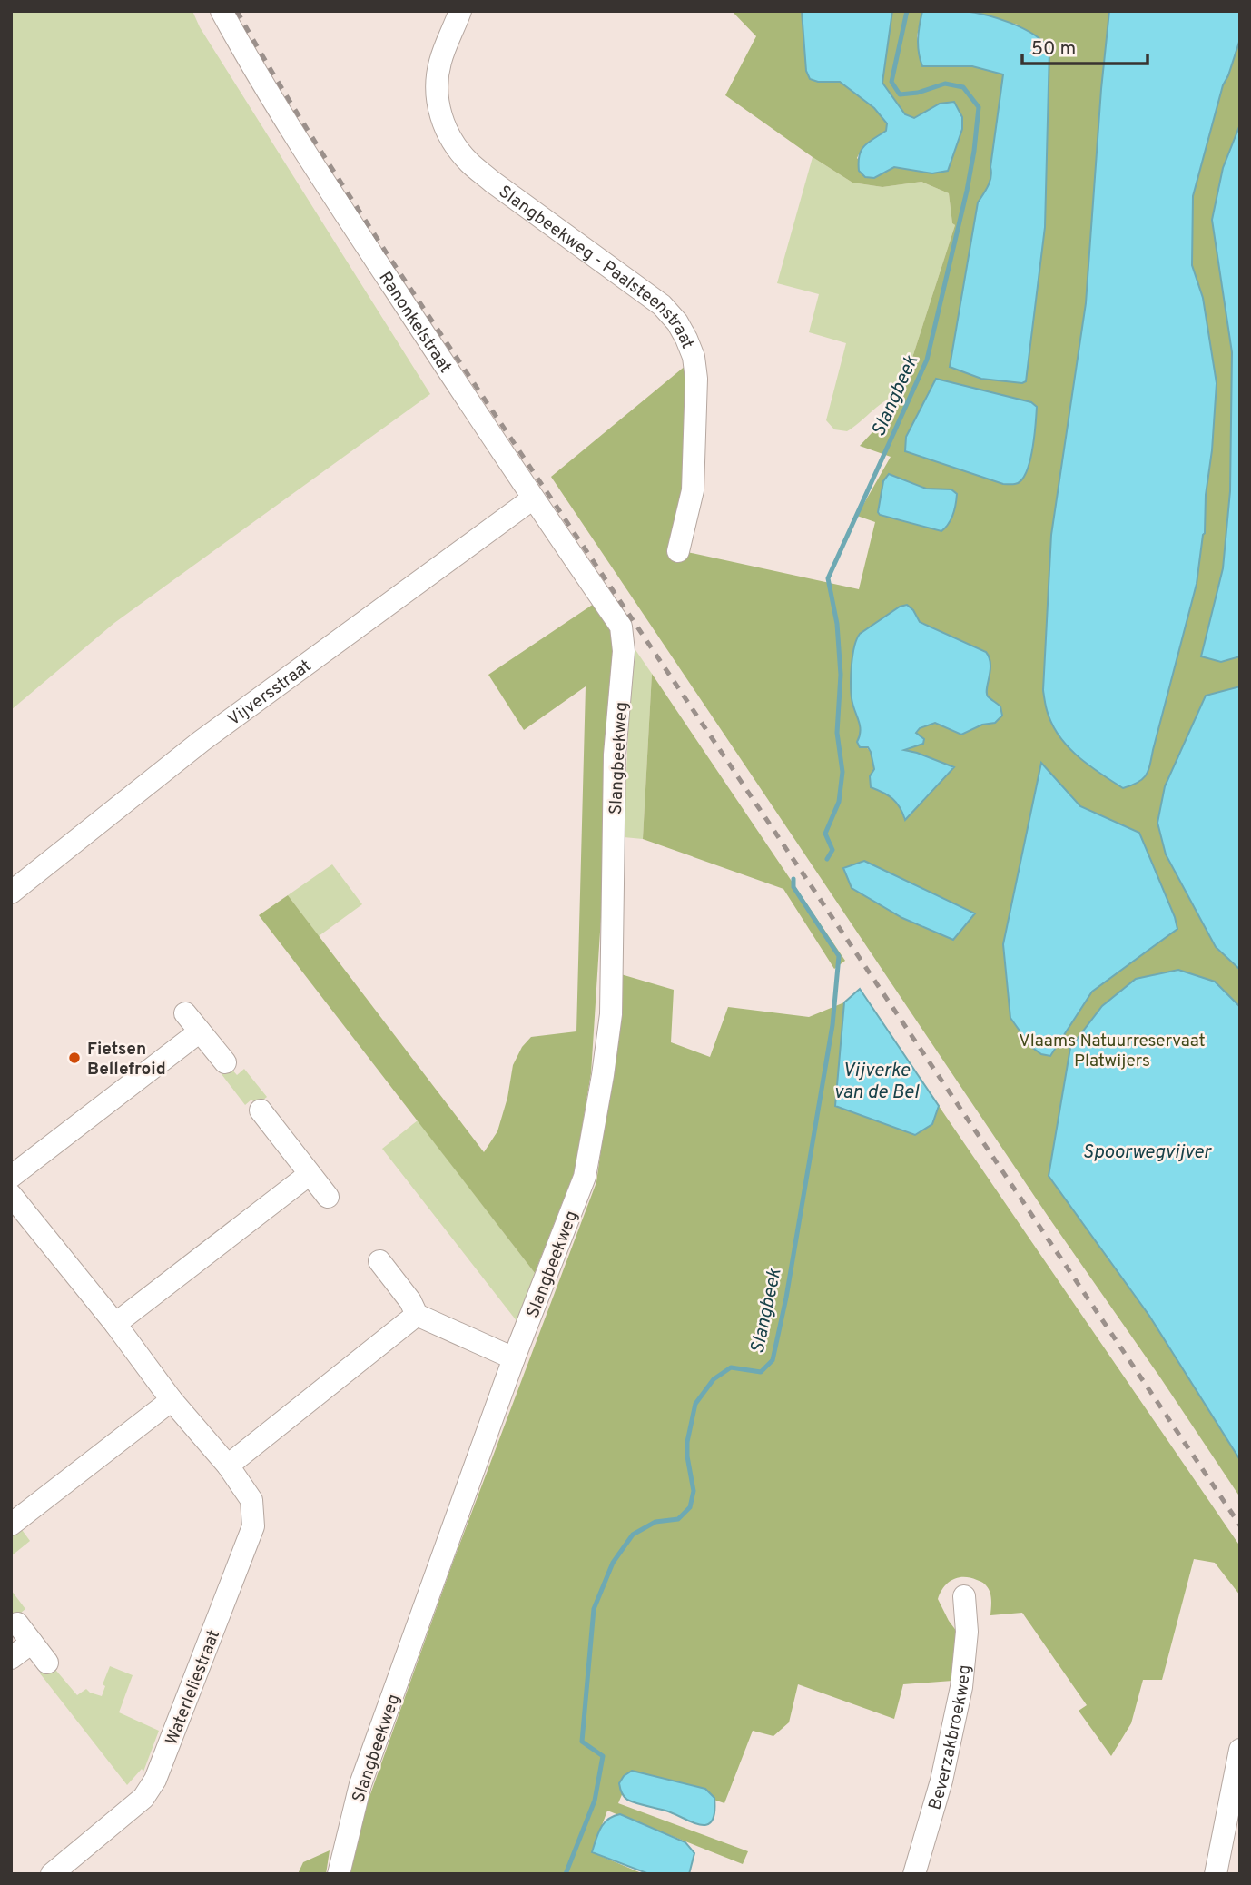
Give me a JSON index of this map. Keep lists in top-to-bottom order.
{
  "streets": {
    "street": [
      "Slangbeekweg - Paalsteenstraat",
      "Ranonkelstraat",
      "Vijversstraat",
      "Slangbeekweg",
      "Waterleliestraat",
      "Beverzakbroekweg"
    ]
  },
  "crossings": [
    ["Ranonkelstraat", "Vijversstraat"],
    ["Ranonkelstraat", "Slangbeekweg"]
  ],
  "water": ["Slangbeek", "Vijverke van de Bel", "Spoorwegvijver"],
  "parks": ["Vlaams Natuurreservaat Platwijers"],
  "places": ["Fietsen Bellefroid"],
  "scale_bar": "50 m"
}
